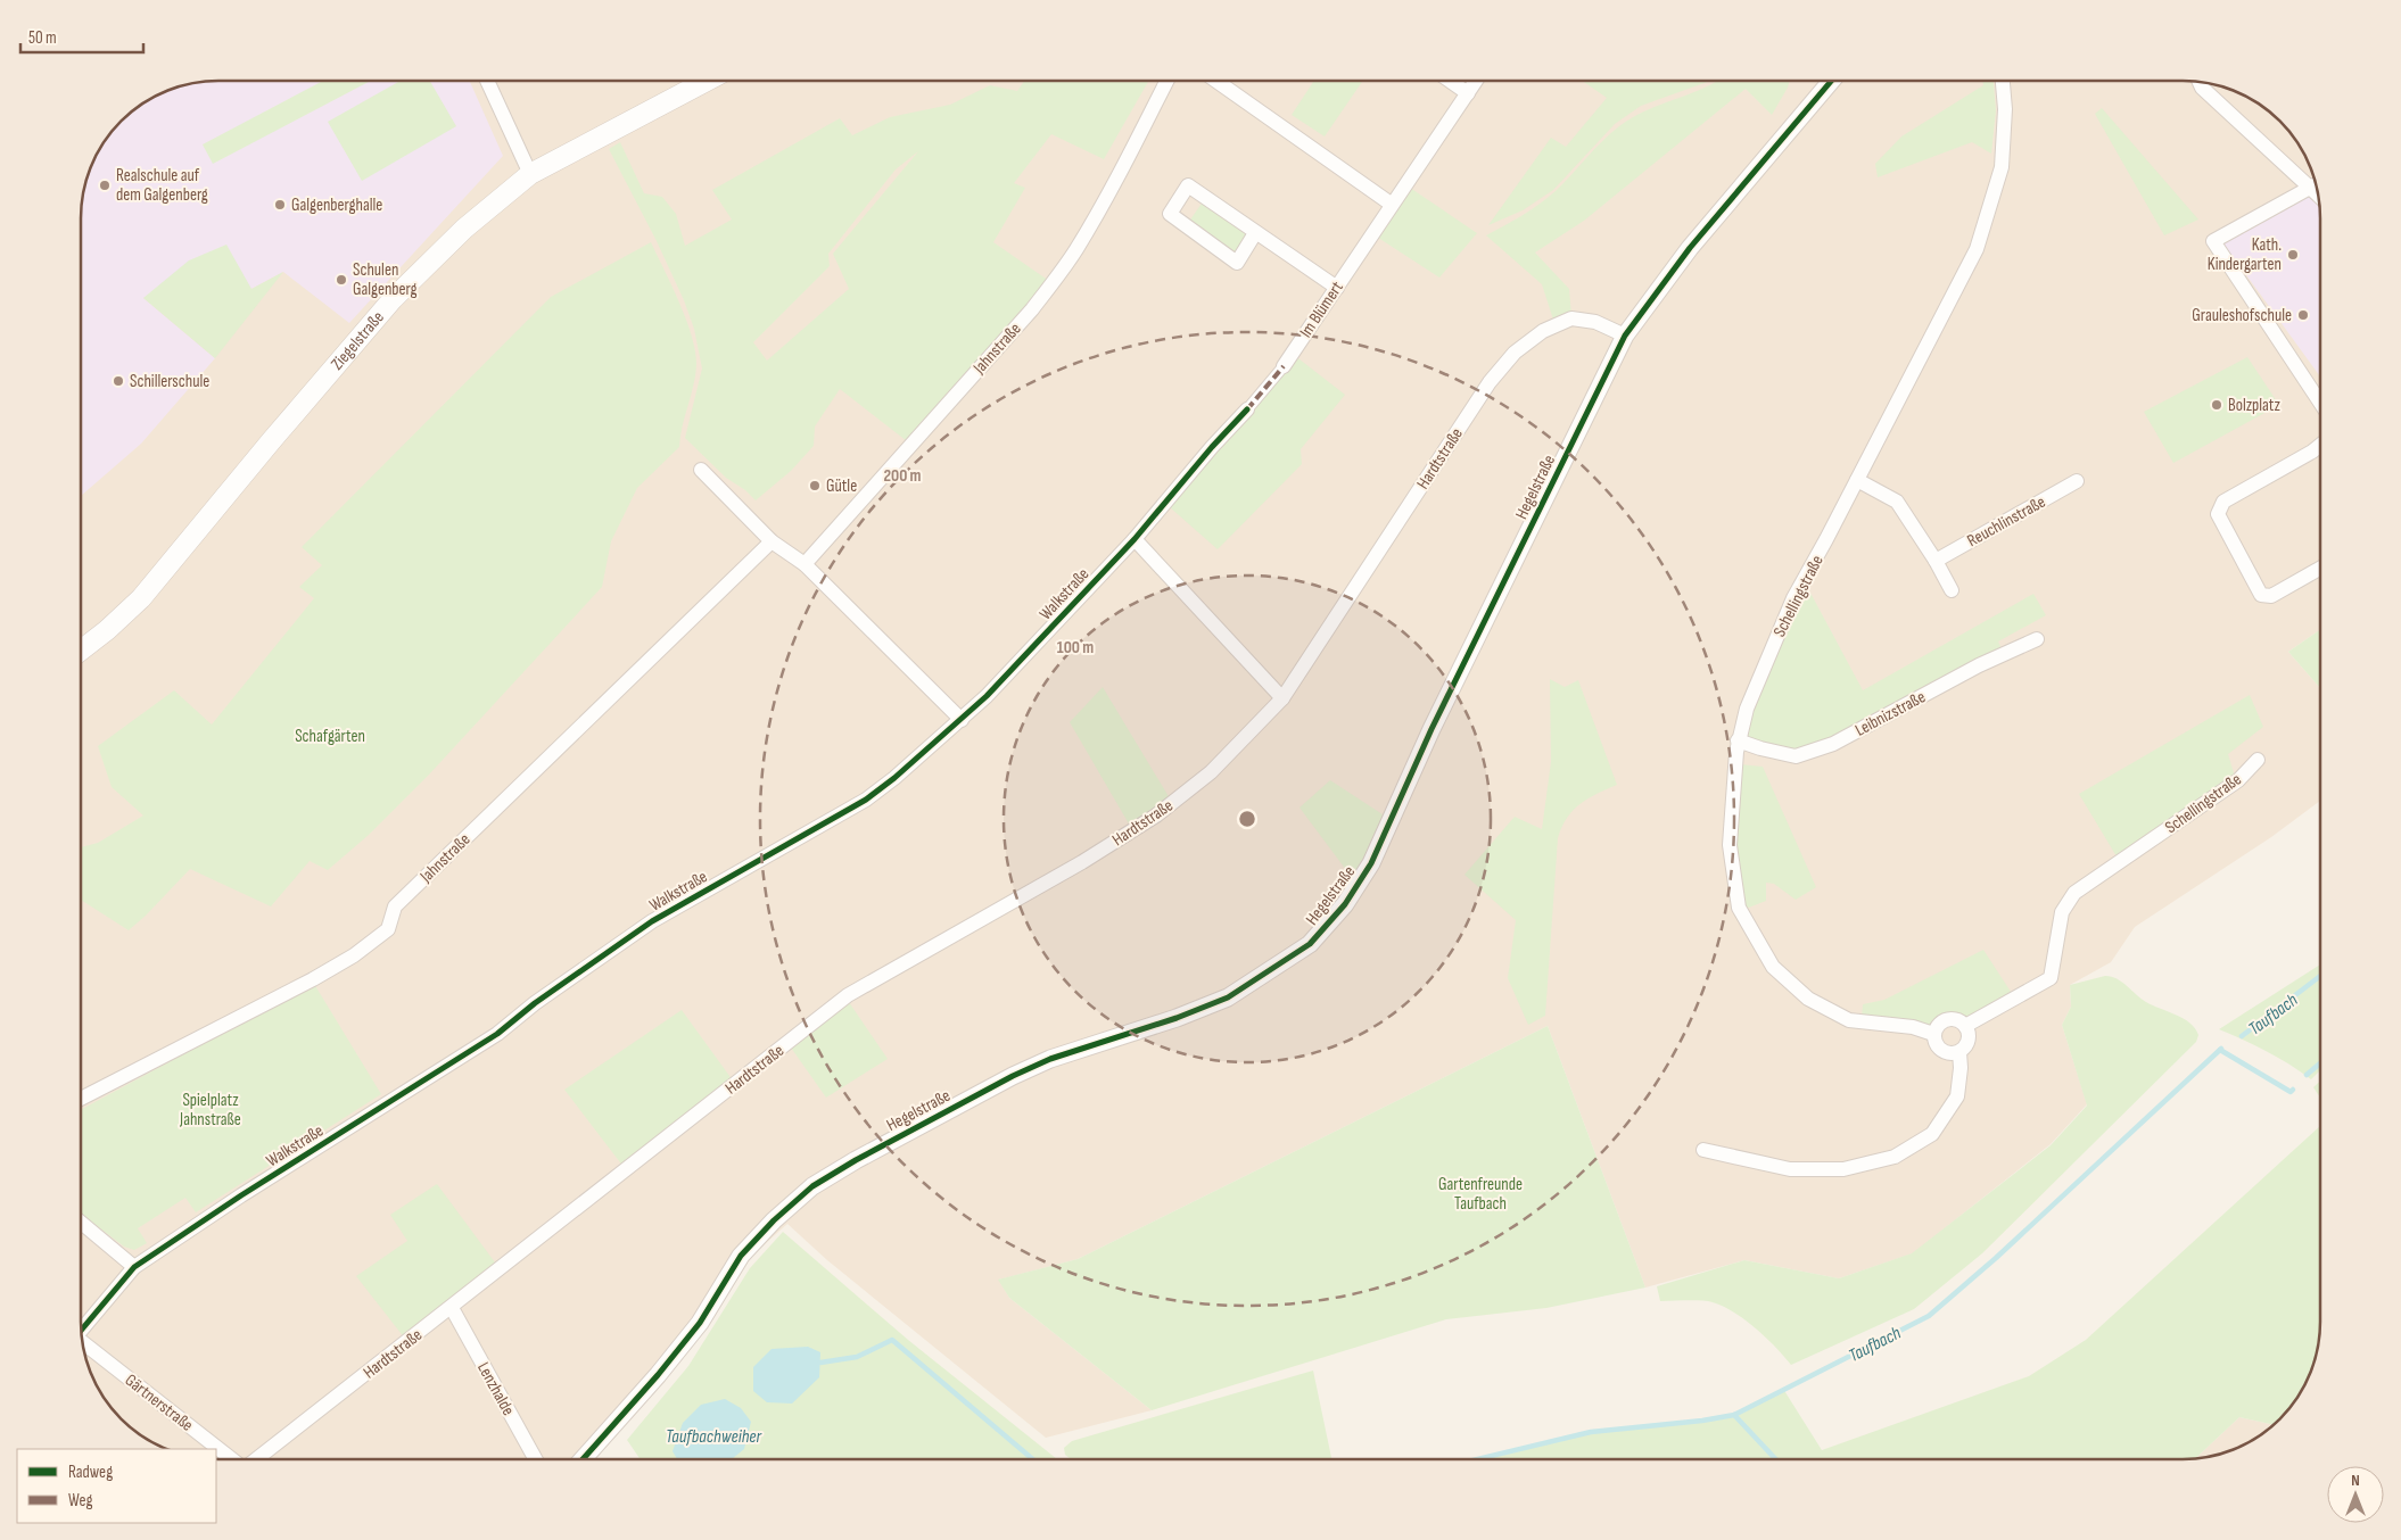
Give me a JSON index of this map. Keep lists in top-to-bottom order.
{
  "streets": {
    "main road": ["Ziegelstraße"],
    "street": [
      "Im Blümert",
      "Jahnstraße",
      "Hardtstraße",
      "Hegelstraße",
      "Reuchlinstraße",
      "Walkstraße",
      "Schellingstraße",
      "Leibnizstraße",
      "Lenzhalde",
      "Gärtnerstraße"
    ]
  },
  "crossings": [
    ["Im Blümert", "Walkstraße"],
    ["Hardtstraße", "Hegelstraße"],
    ["Hardtstraße", "Lenzhalde"],
    ["Schellingstraße", "Leibnizstraße"]
  ],
  "water": ["Taufbach", "Taufbachweiher"],
  "parks": ["Schafgärten", "Spielplatz Jahnstraße", "Gartenfreunde Taufbach"],
  "places": [
    "Realschule auf dem Galgenberg",
    "Galgenberghalle",
    "Kath. Kindergarten",
    "Schulen Galgenberg",
    "Grauleshofschule",
    "Schillerschule",
    "Bolzplatz",
    "Gütle"
  ],
  "legend": ["Radweg", "Weg"],
  "scale_bar": "50 m",
  "north": "top",
  "rings": ["200 m", "100 m"]
}
